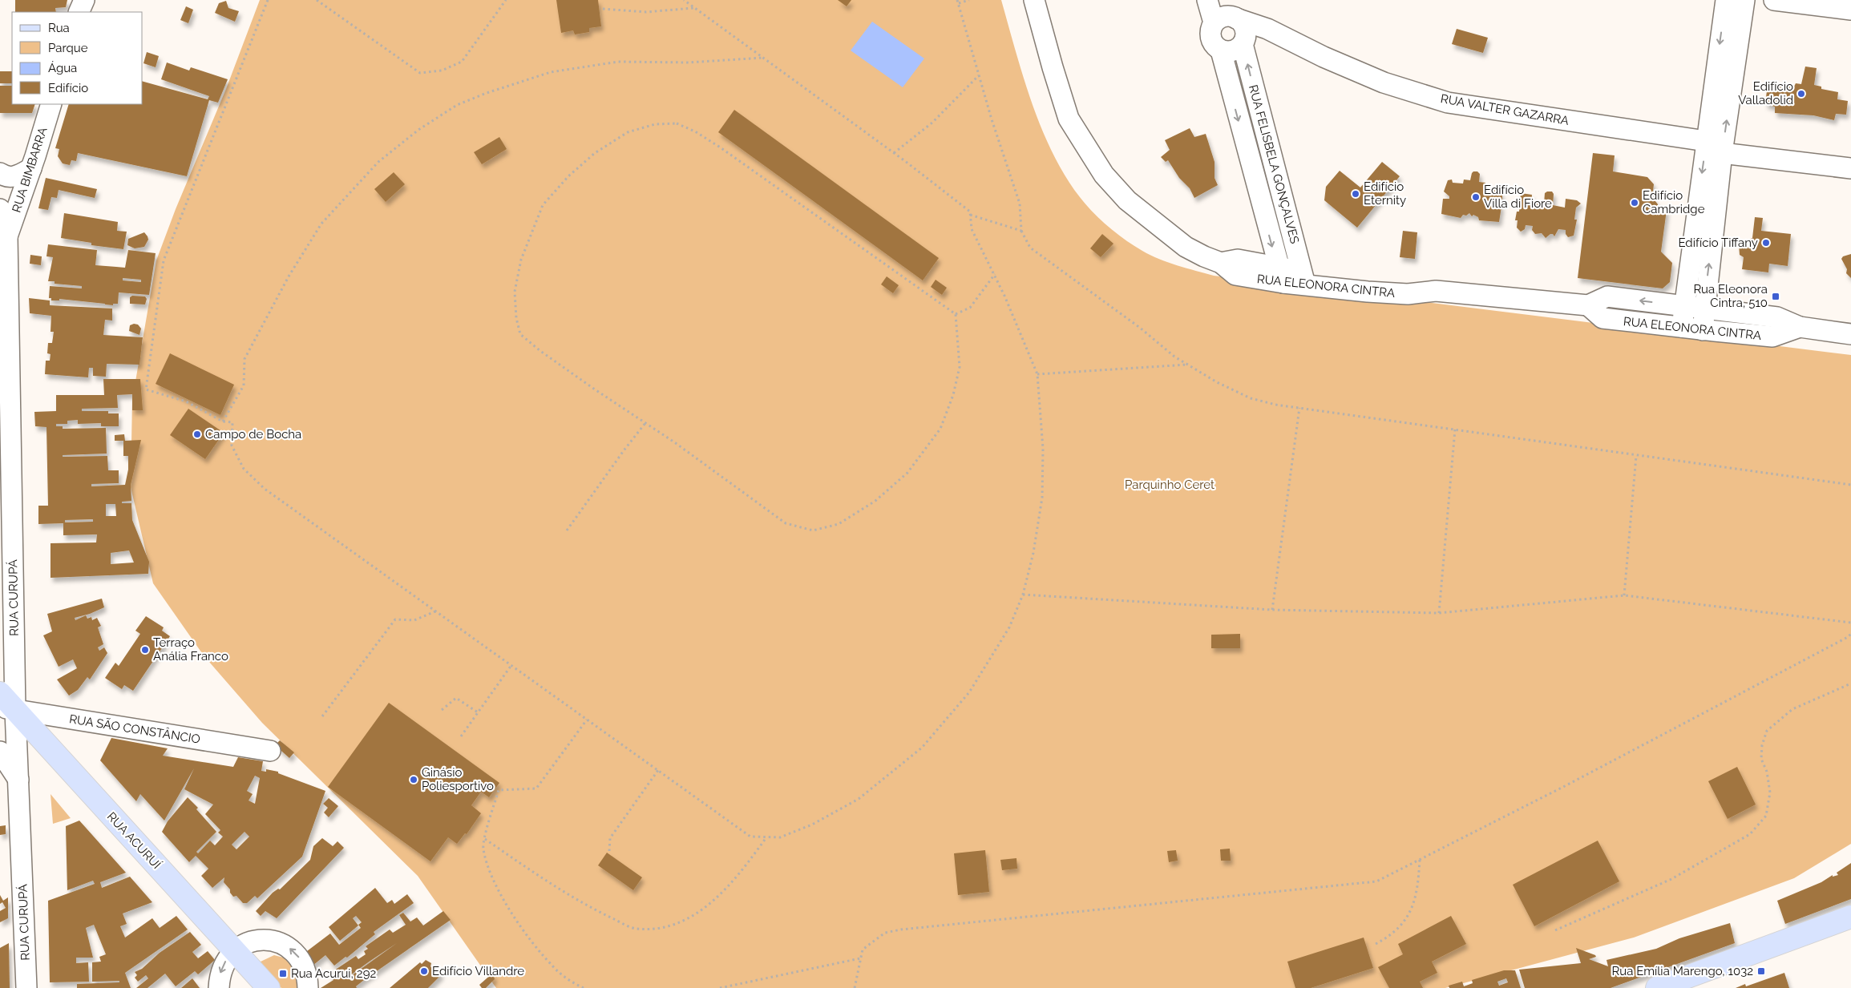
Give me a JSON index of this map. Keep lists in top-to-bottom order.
{
  "streets": {
    "main road": ["RUA ACURUÍ"],
    "street": [
      "RUA VALTER GAZARRA",
      "RUA FELISBELA GONÇALVES",
      "RUA BIMBARRA",
      "RUA ELEONORA CINTRA",
      "RUA CURUPÁ",
      "RUA SÃO CONSTÂNCIO"
    ]
  },
  "crossings": [
    ["RUA VALTER GAZARRA", "RUA FELISBELA GONÇALVES"],
    ["RUA FELISBELA GONÇALVES", "RUA ELEONORA CINTRA"],
    ["RUA BIMBARRA", "RUA CURUPÁ"],
    ["RUA CURUPÁ", "RUA SÃO CONSTÂNCIO"],
    ["RUA CURUPÁ", "RUA ACURUÍ"],
    ["RUA SÃO CONSTÂNCIO", "RUA ACURUÍ"]
  ],
  "parks": ["Parquinho Ceret"],
  "places": {
    "other": [
      "Edifício Valladolid",
      "Edifício Eternity",
      "Edifício Villa di Fiore",
      "Edifício Cambridge",
      "Edifício Tiffany",
      "Campo de Bocha",
      "Terraço Anália Franco",
      "Ginásio Poliesportivo",
      "Edifício Villandre"
    ],
    "transit": ["Rua Eleonora Cintra, 510", "Rua Emília Marengo, 1032", "Rua Acurui, 292"]
  },
  "legend": [
    "Rua",
    "Parque",
    "Água",
    "Edifício"
  ]
}
